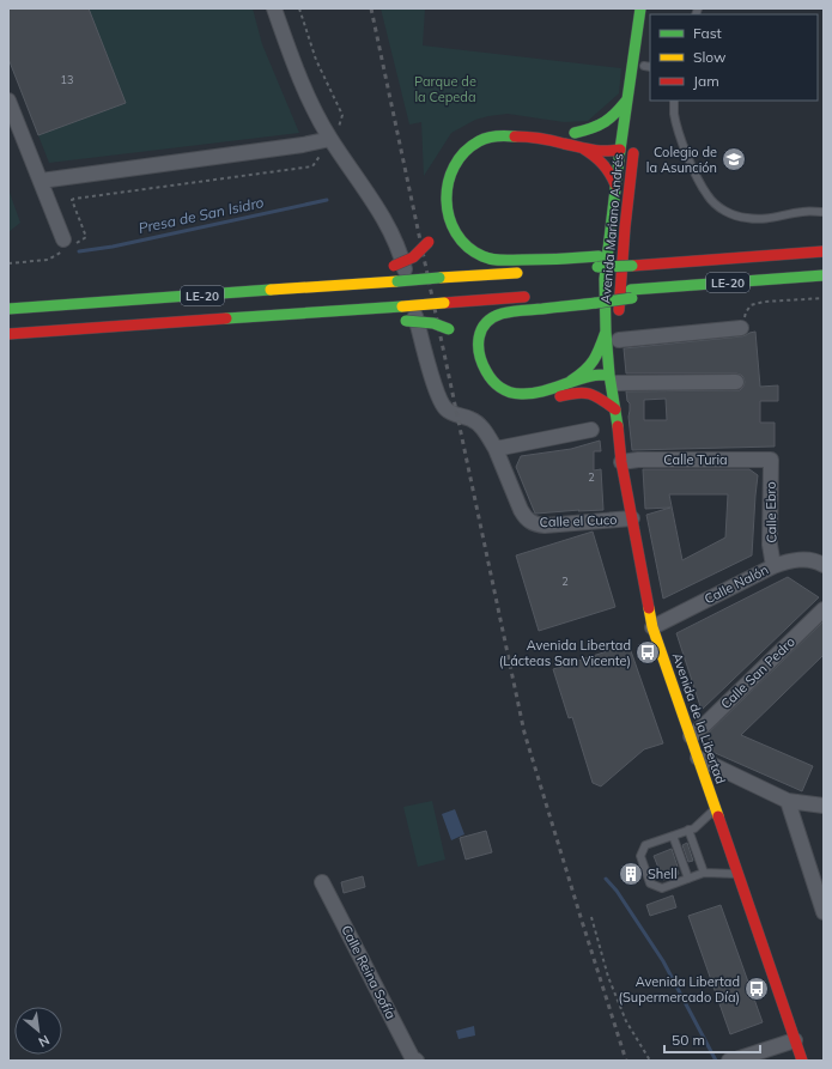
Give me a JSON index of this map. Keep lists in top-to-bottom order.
{
  "streets": {
    "main road": ["Avenida Mariano Andrés", "LE-20", "Avenida de la Libertad"],
    "street": [
      "Calle Turia",
      "Calle Ebro",
      "Calle el Cuco",
      "Calle Nalón",
      "Calle San Pedro",
      "Calle Reina Sofía"
    ]
  },
  "crossings": [
    ["Avenida Mariano Andrés", "Avenida de la Libertad"],
    ["Calle Turia", "Calle Ebro"],
    ["Calle Turia", "Avenida de la Libertad"],
    ["Calle Ebro", "Calle Nalón"],
    ["Calle el Cuco", "Avenida de la Libertad"],
    ["Calle Nalón", "Avenida de la Libertad"],
    ["Calle San Pedro", "Avenida de la Libertad"]
  ],
  "water": ["Presa de San Isidro"],
  "parks": ["Parque de la Cepeda"],
  "places": {
    "school or university": ["Colegio de la Asunción"],
    "bus stop": ["Avenida Libertad (Lácteas San Vicente)", "Avenida Libertad (Supermercado Día)"],
    "building": ["Shell"]
  },
  "house_numbers": ["13", "2", "2"],
  "legend": ["Fast", "Slow", "Jam"],
  "scale_bar": "50 m",
  "north": "bottom right"
}
